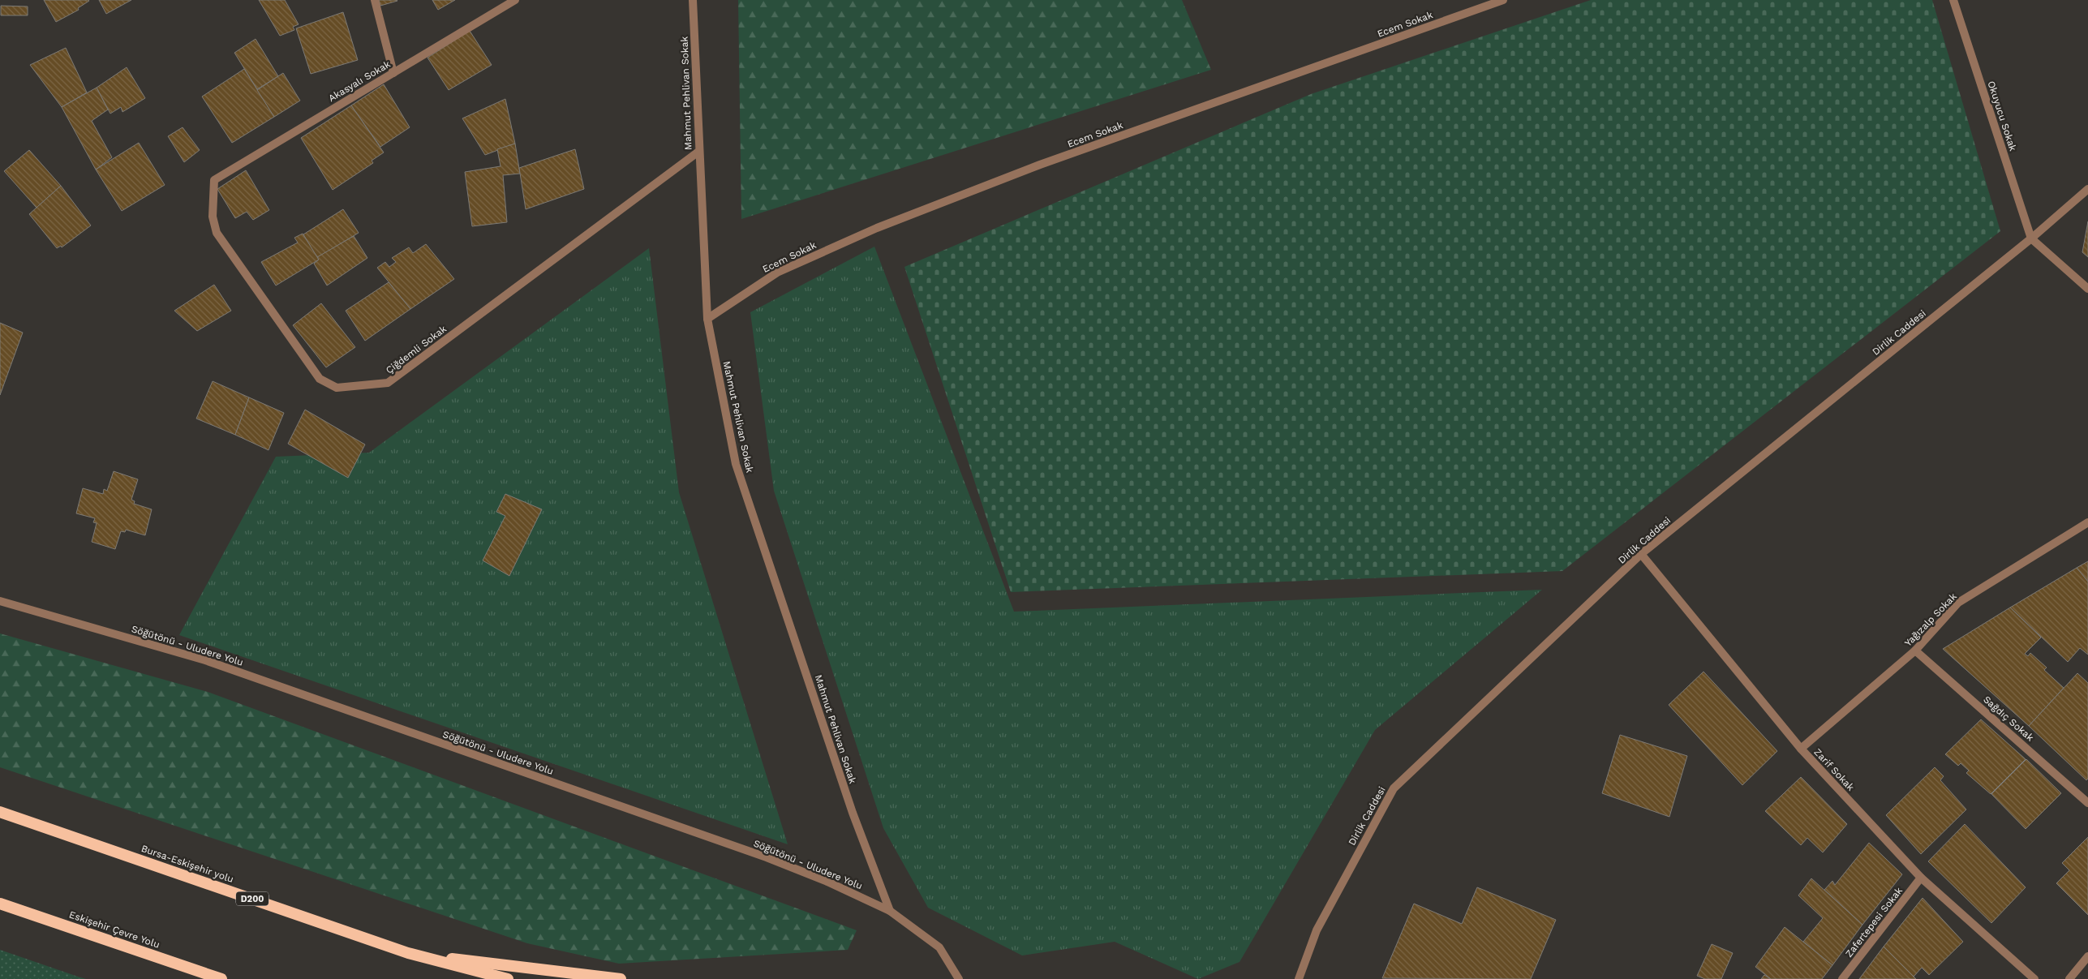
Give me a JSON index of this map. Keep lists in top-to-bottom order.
{
  "streets": {
    "highway": ["Bursa-Eskişehir yolu", "D200", "Eskişehir Çevre Yolu"],
    "street": [
      "Ecem Sokak",
      "Akasyalı Sokak",
      "Mahmut Pehlivan Sokak",
      "Okuyucu Sokak",
      "Dirlik Caddesi",
      "Çiğdemli Sokak",
      "Yağızalp Sokak",
      "Söğütönü - Uludere Yolu",
      "Sağdıç Sokak",
      "Zarif Sokak",
      "Zafertepesi Sokak"
    ]
  },
  "crossings": [
    ["Ecem Sokak", "Mahmut Pehlivan Sokak"],
    ["Akasyalı Sokak", "Çiğdemli Sokak"],
    ["Mahmut Pehlivan Sokak", "Çiğdemli Sokak"],
    ["Mahmut Pehlivan Sokak", "Söğütönü - Uludere Yolu"],
    ["Okuyucu Sokak", "Dirlik Caddesi"],
    ["Dirlik Caddesi", "Zarif Sokak"],
    ["Yağızalp Sokak", "Sağdıç Sokak"],
    ["Yağızalp Sokak", "Zarif Sokak"],
    ["Zarif Sokak", "Zafertepesi Sokak"]
  ]
}
